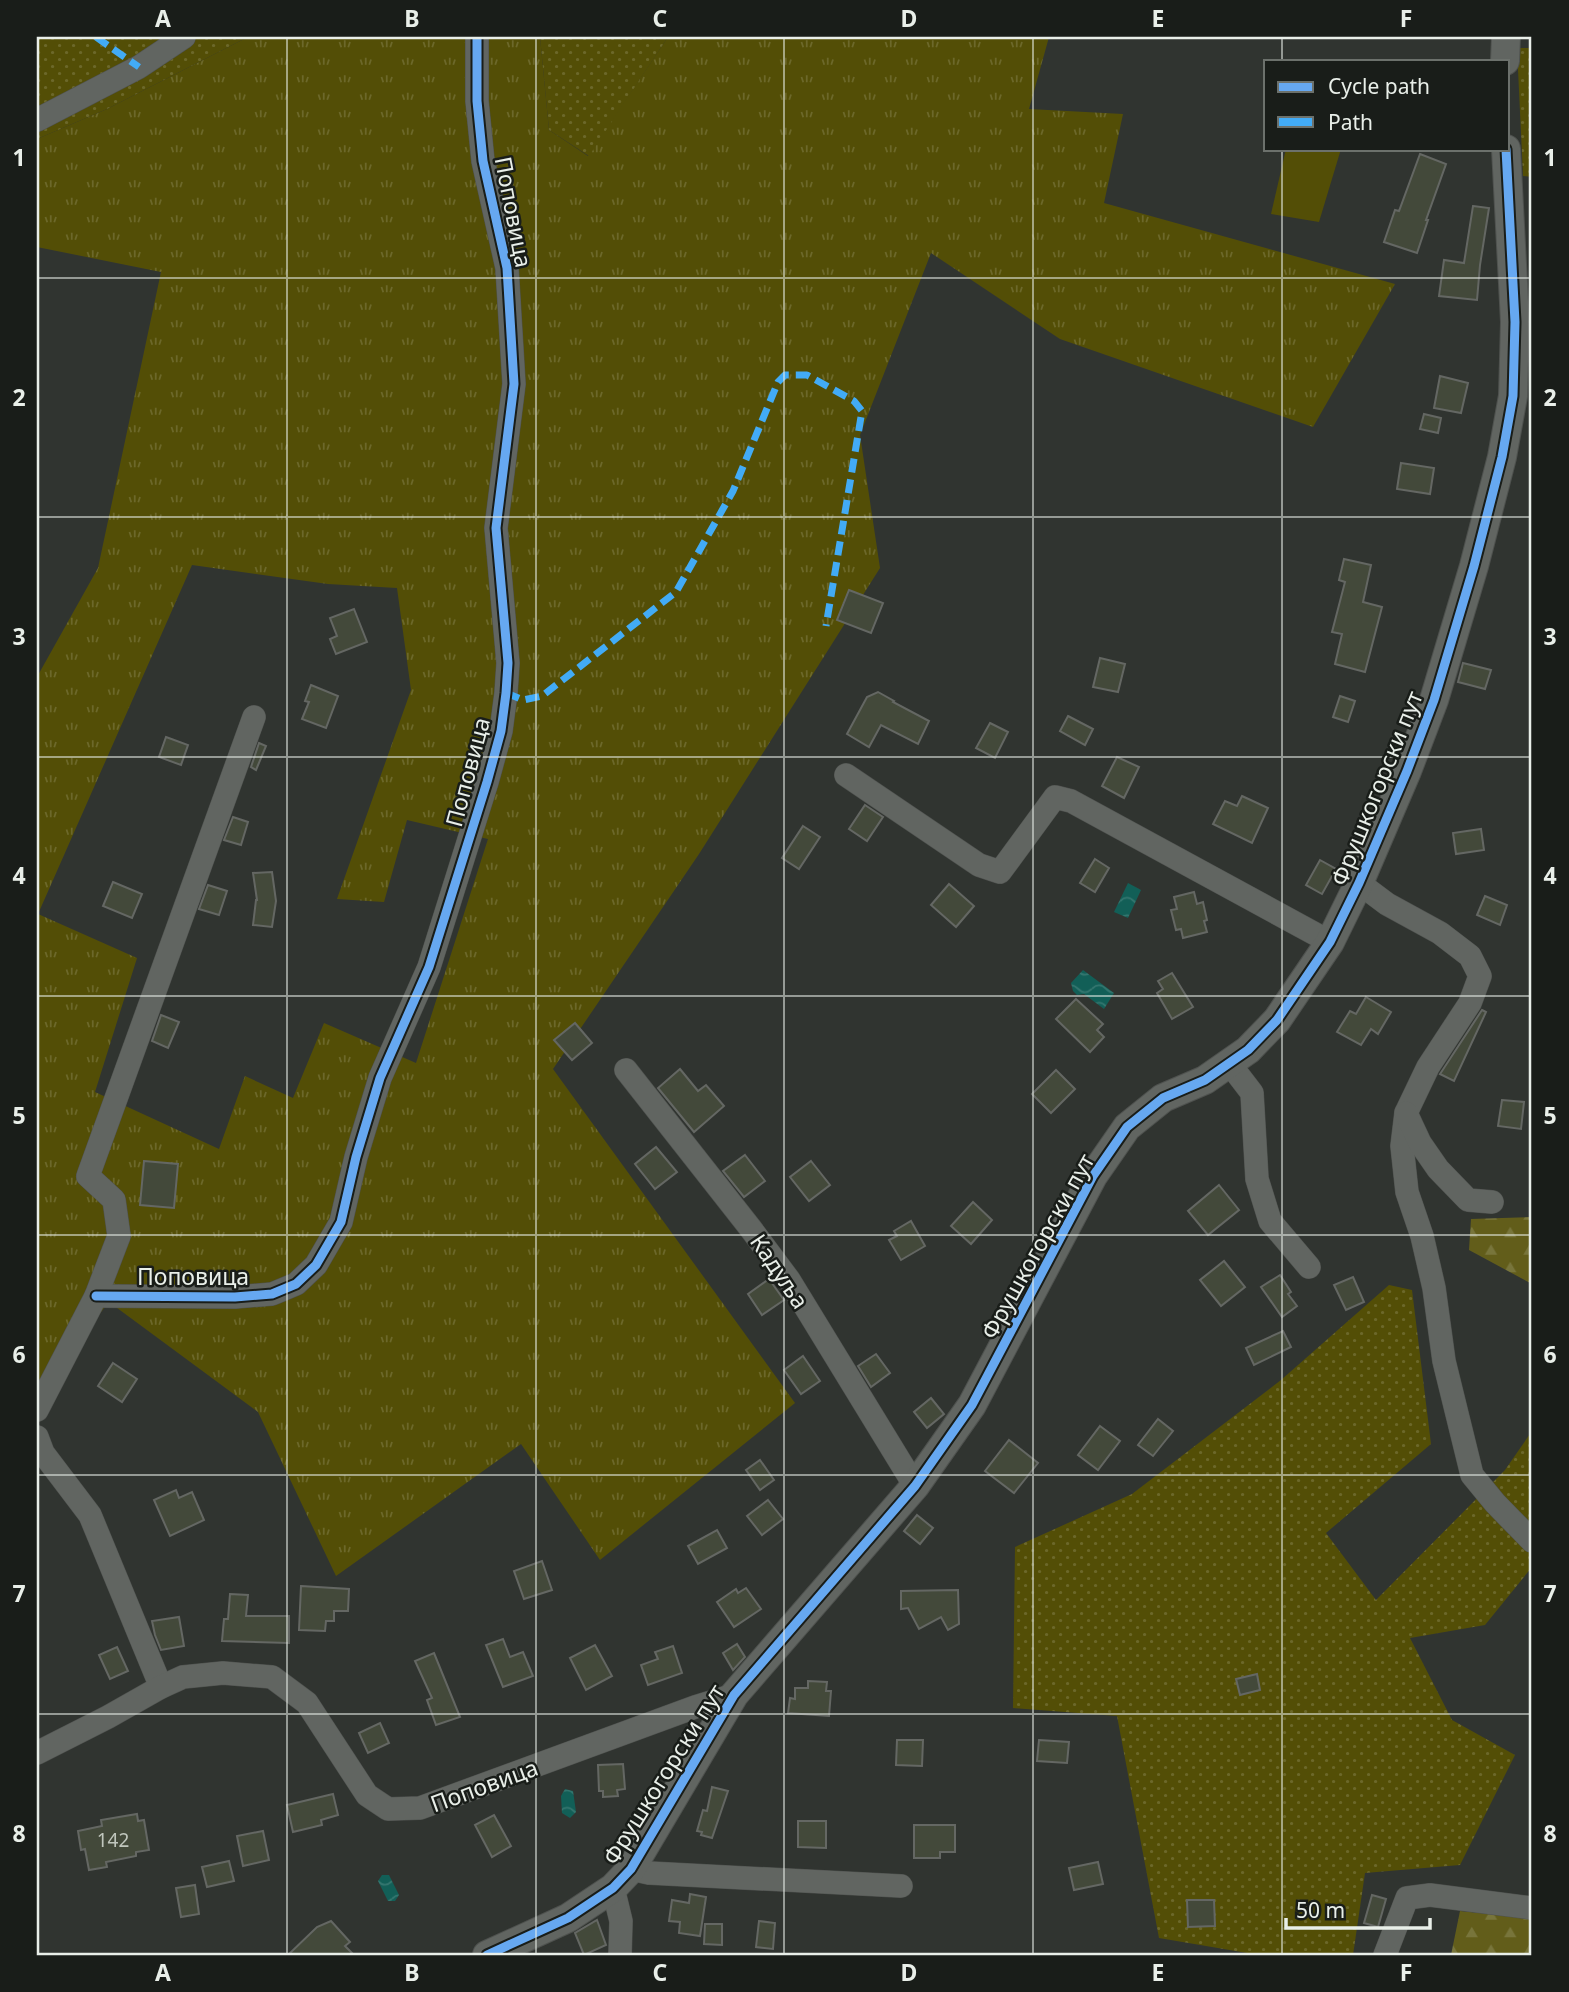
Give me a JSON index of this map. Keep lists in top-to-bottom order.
{
  "streets": {
    "street": ["Поповица", "Фрушкогорски пут", "Кадуља"]
  },
  "crossings": [
    ["Поповица", "Фрушкогорски пут"],
    ["Фрушкогорски пут", "Кадуља"]
  ],
  "house_numbers": ["142"],
  "legend": ["Cycle path", "Path"],
  "scale_bar": "50 m",
  "grid": {
    "columns": [
      "A",
      "B",
      "C",
      "D",
      "E",
      "F"
    ],
    "rows": [
      "1",
      "2",
      "3",
      "4",
      "5",
      "6",
      "7",
      "8"
    ]
  }
}
